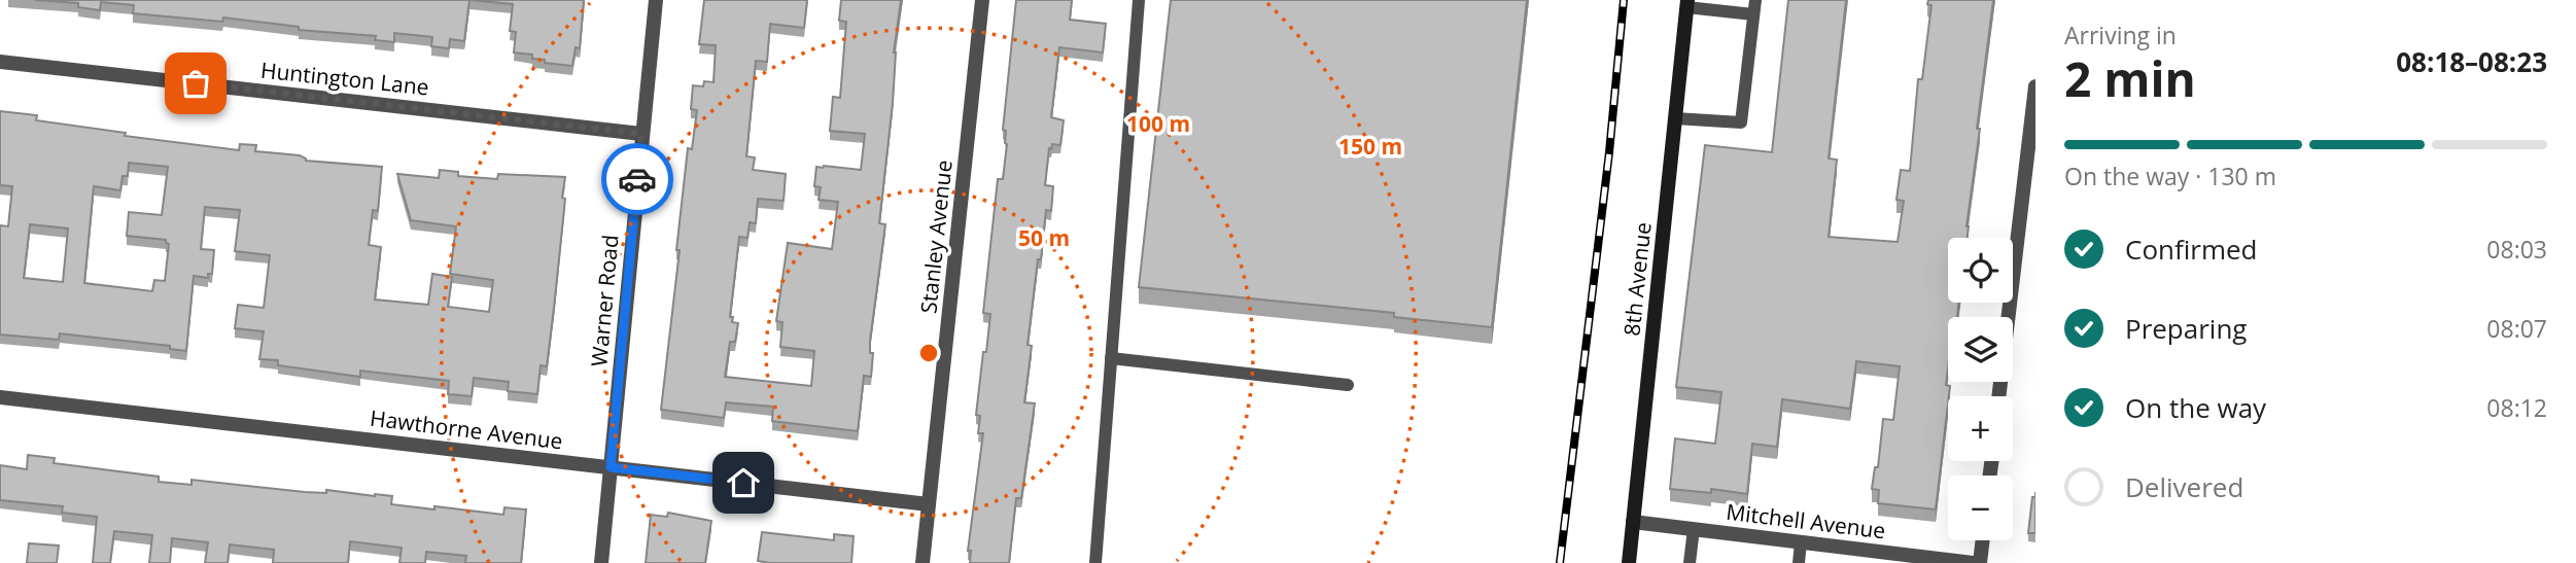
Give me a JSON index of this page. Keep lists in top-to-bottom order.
{
  "streets": {
    "main road": ["8th Avenue"],
    "street": [
      "Huntington Lane",
      "Stanley Avenue",
      "Warner Road",
      "Hawthorne Avenue",
      "Mitchell Avenue"
    ]
  },
  "crossings": [
    ["Huntington Lane", "Warner Road"],
    ["Stanley Avenue", "Hawthorne Avenue"],
    ["8th Avenue", "Mitchell Avenue"],
    ["Warner Road", "Hawthorne Avenue"]
  ],
  "page": {
    "heading": ["2 min", "Arriving in", "08:18–08:23"],
    "bar": "On the way · 130 m",
    "list": [
      ["Confirmed", "08:03"],
      ["Preparing", "08:07"],
      ["On the way", "08:12"],
      "Delivered"
    ],
    "map_buttons": ["+", "−"]
  },
  "rings": ["100 m", "150 m", "50 m"]
}
